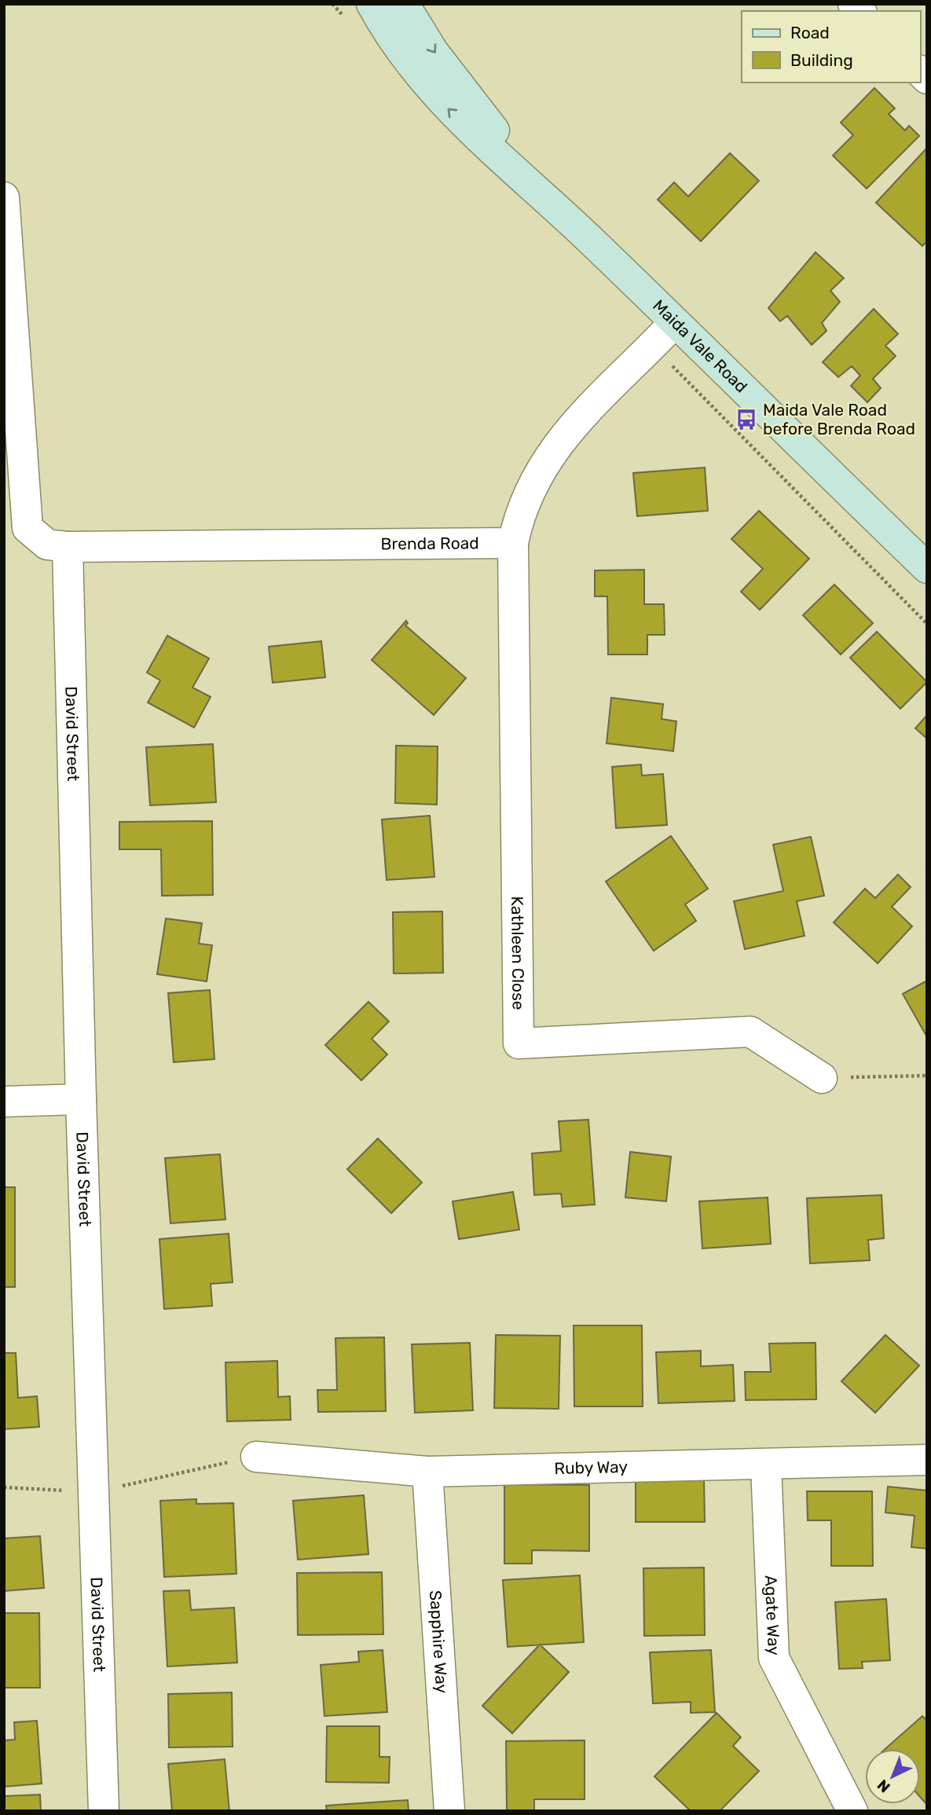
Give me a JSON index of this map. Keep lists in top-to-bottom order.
{
  "streets": {
    "main road": ["Maida Vale Road"],
    "street": [
      "Brenda Road",
      "David Street",
      "Kathleen Close",
      "Ruby Way",
      "Agate Way",
      "Sapphire Way"
    ]
  },
  "crossings": [
    ["Brenda Road", "David Street"],
    ["Brenda Road", "Kathleen Close"],
    ["Ruby Way", "Agate Way"],
    ["Ruby Way", "Sapphire Way"]
  ],
  "places": {
    "bus stop": ["Maida Vale Road before Brenda Road"]
  },
  "legend": ["Road", "Building"],
  "north": "bottom left"
}
